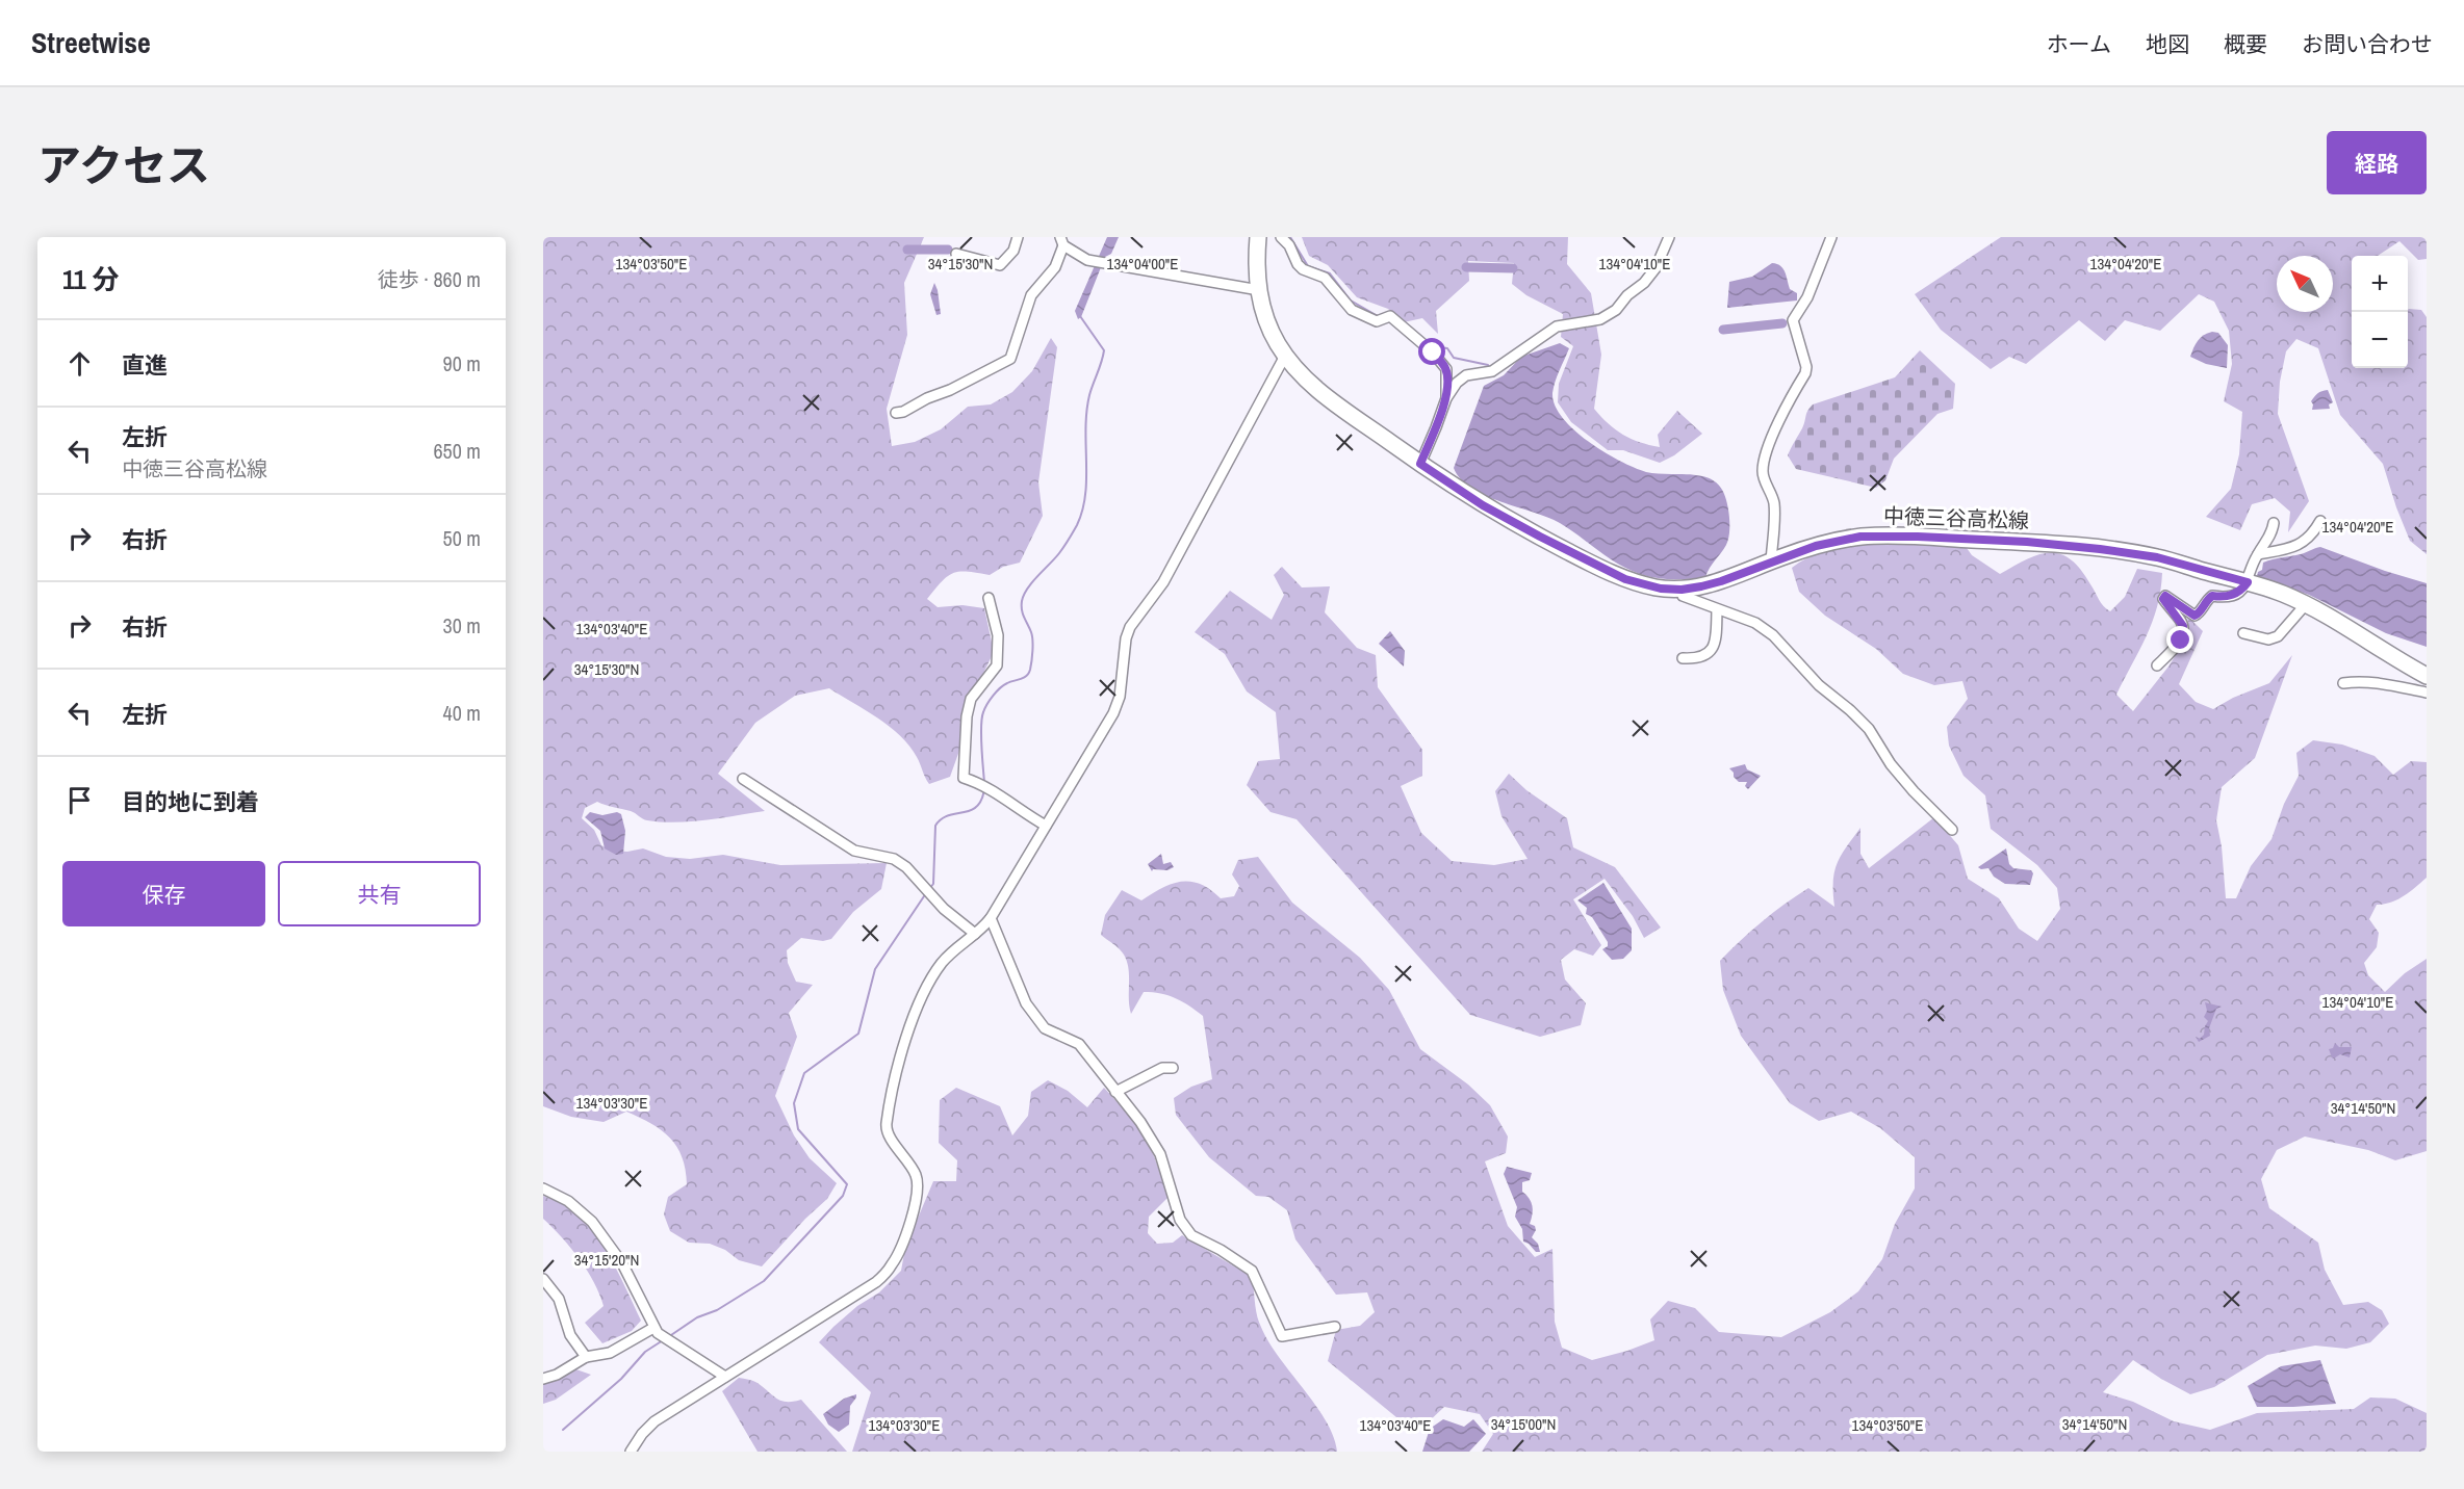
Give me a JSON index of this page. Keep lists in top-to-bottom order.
{
  "streets": {
    "main road": ["中徳三谷高松線"]
  },
  "north": "top left",
  "page": {
    "header": "Streetwise",
    "nav": [
      "ホーム",
      "地図",
      "概要",
      "お問い合わせ"
    ],
    "title": "アクセス",
    "buttons": [
      "経路",
      ["保存", "共有"]
    ],
    "heading": ["11 分", "徒歩 · 860 m"],
    "map_buttons": ["+", "−"],
    "list": [
      ["直進", "90 m"],
      ["左折", "中徳三谷高松線", "650 m"],
      ["右折", "50 m"],
      ["右折", "30 m"],
      ["左折", "40 m"],
      "目的地に到着"
    ]
  },
  "coordinates": [
    "134°03'50\"E",
    "134°04'00\"E",
    "134°04'10\"E",
    "134°04'20\"E",
    "34°15'30\"N",
    "134°03'40\"E",
    "134°03'30\"E",
    "34°14'50\"N",
    "34°15'20\"N",
    "34°15'00\"N"
  ]
}
